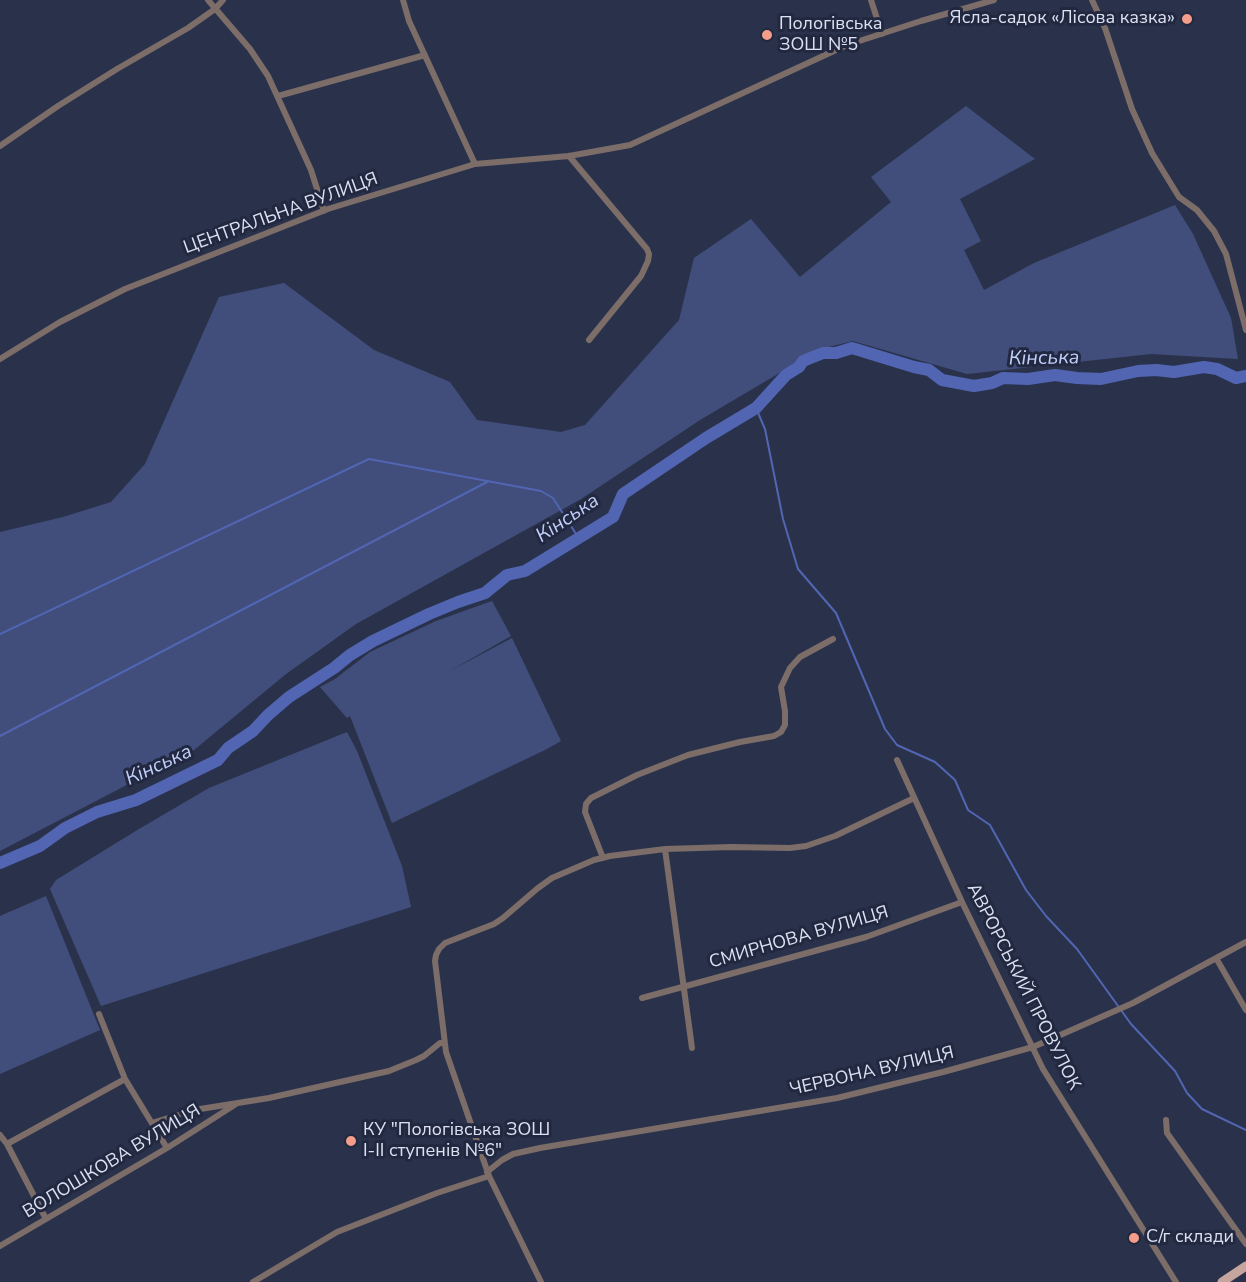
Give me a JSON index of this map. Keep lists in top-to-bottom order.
{
  "streets": {
    "street": [
      "ЦЕНТРАЛЬНА ВУЛИЦЯ",
      "СМИРНОВА ВУЛИЦЯ",
      "АВРОРСЬКИЙ ПРОВУЛОК",
      "ЧЕРВОНА ВУЛИЦЯ",
      "ВОЛОШКОВА ВУЛИЦЯ"
    ]
  },
  "crossings": [
    ["СМИРНОВА ВУЛИЦЯ", "АВРОРСЬКИЙ ПРОВУЛОК"],
    ["АВРОРСЬКИЙ ПРОВУЛОК", "ЧЕРВОНА ВУЛИЦЯ"]
  ],
  "water": ["Кінська"],
  "places": [
    "Ясла-садок «Лісова казка»",
    "Пологівська ЗОШ №5",
    "КУ \"Пологівська ЗОШ І-ІІ ступенів №6\"",
    "С/г склади"
  ]
}
